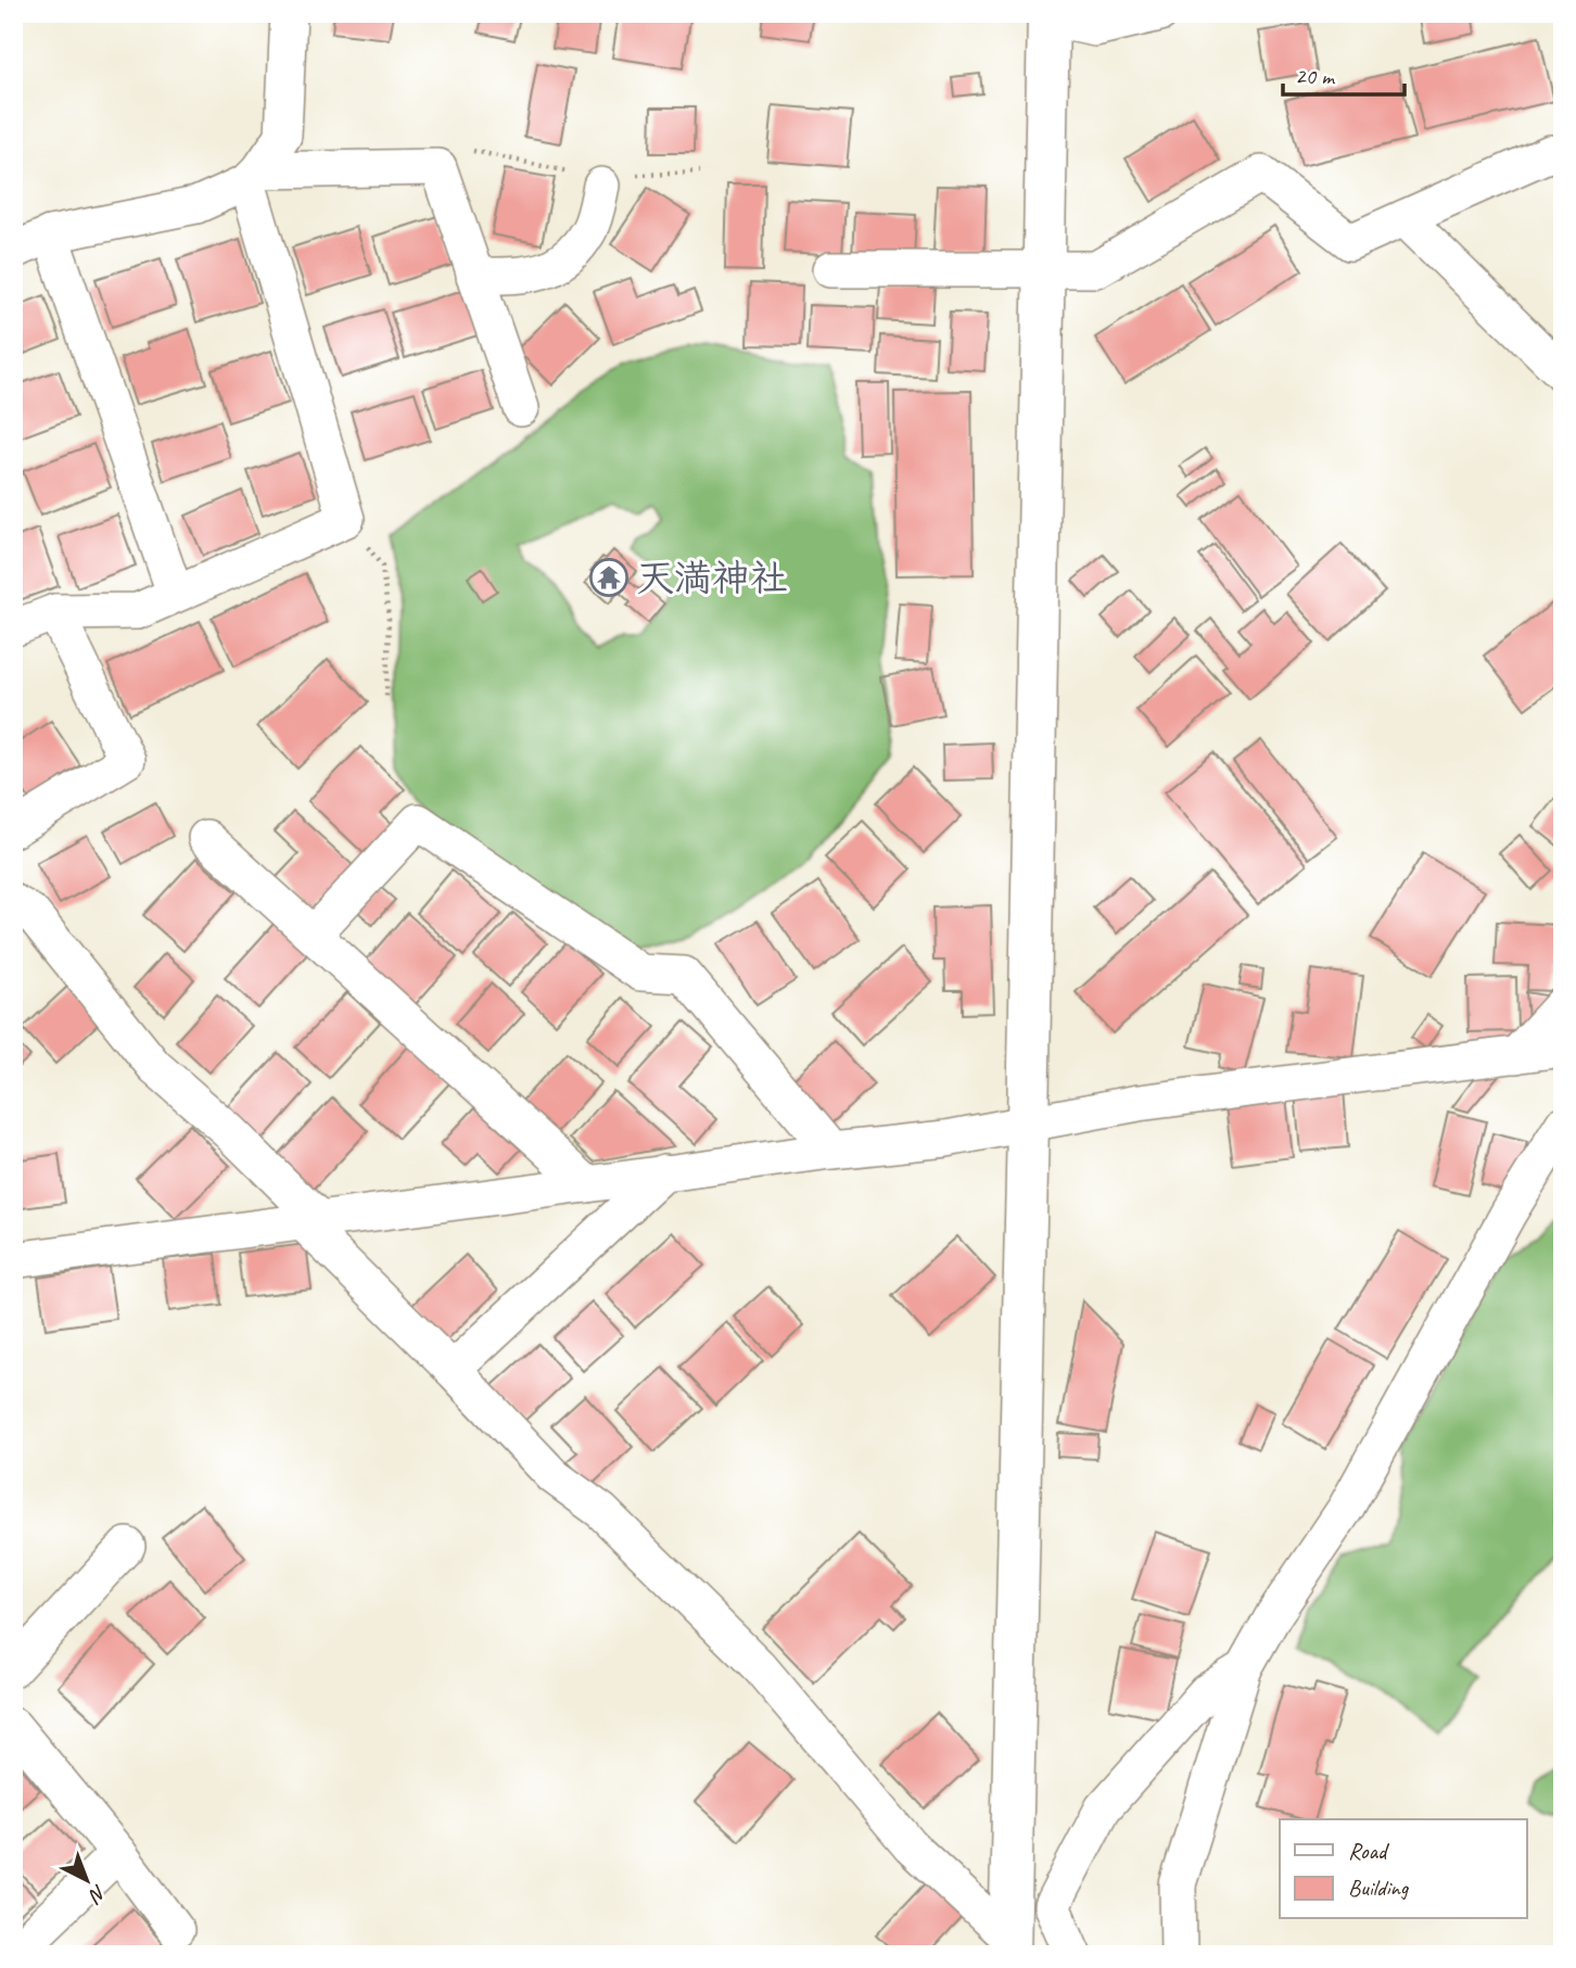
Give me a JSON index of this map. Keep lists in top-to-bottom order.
{
  "places": {
    "temple": ["天満神社"]
  },
  "legend": ["Road", "Building"],
  "scale_bar": "20 m",
  "north": "bottom right"
}
